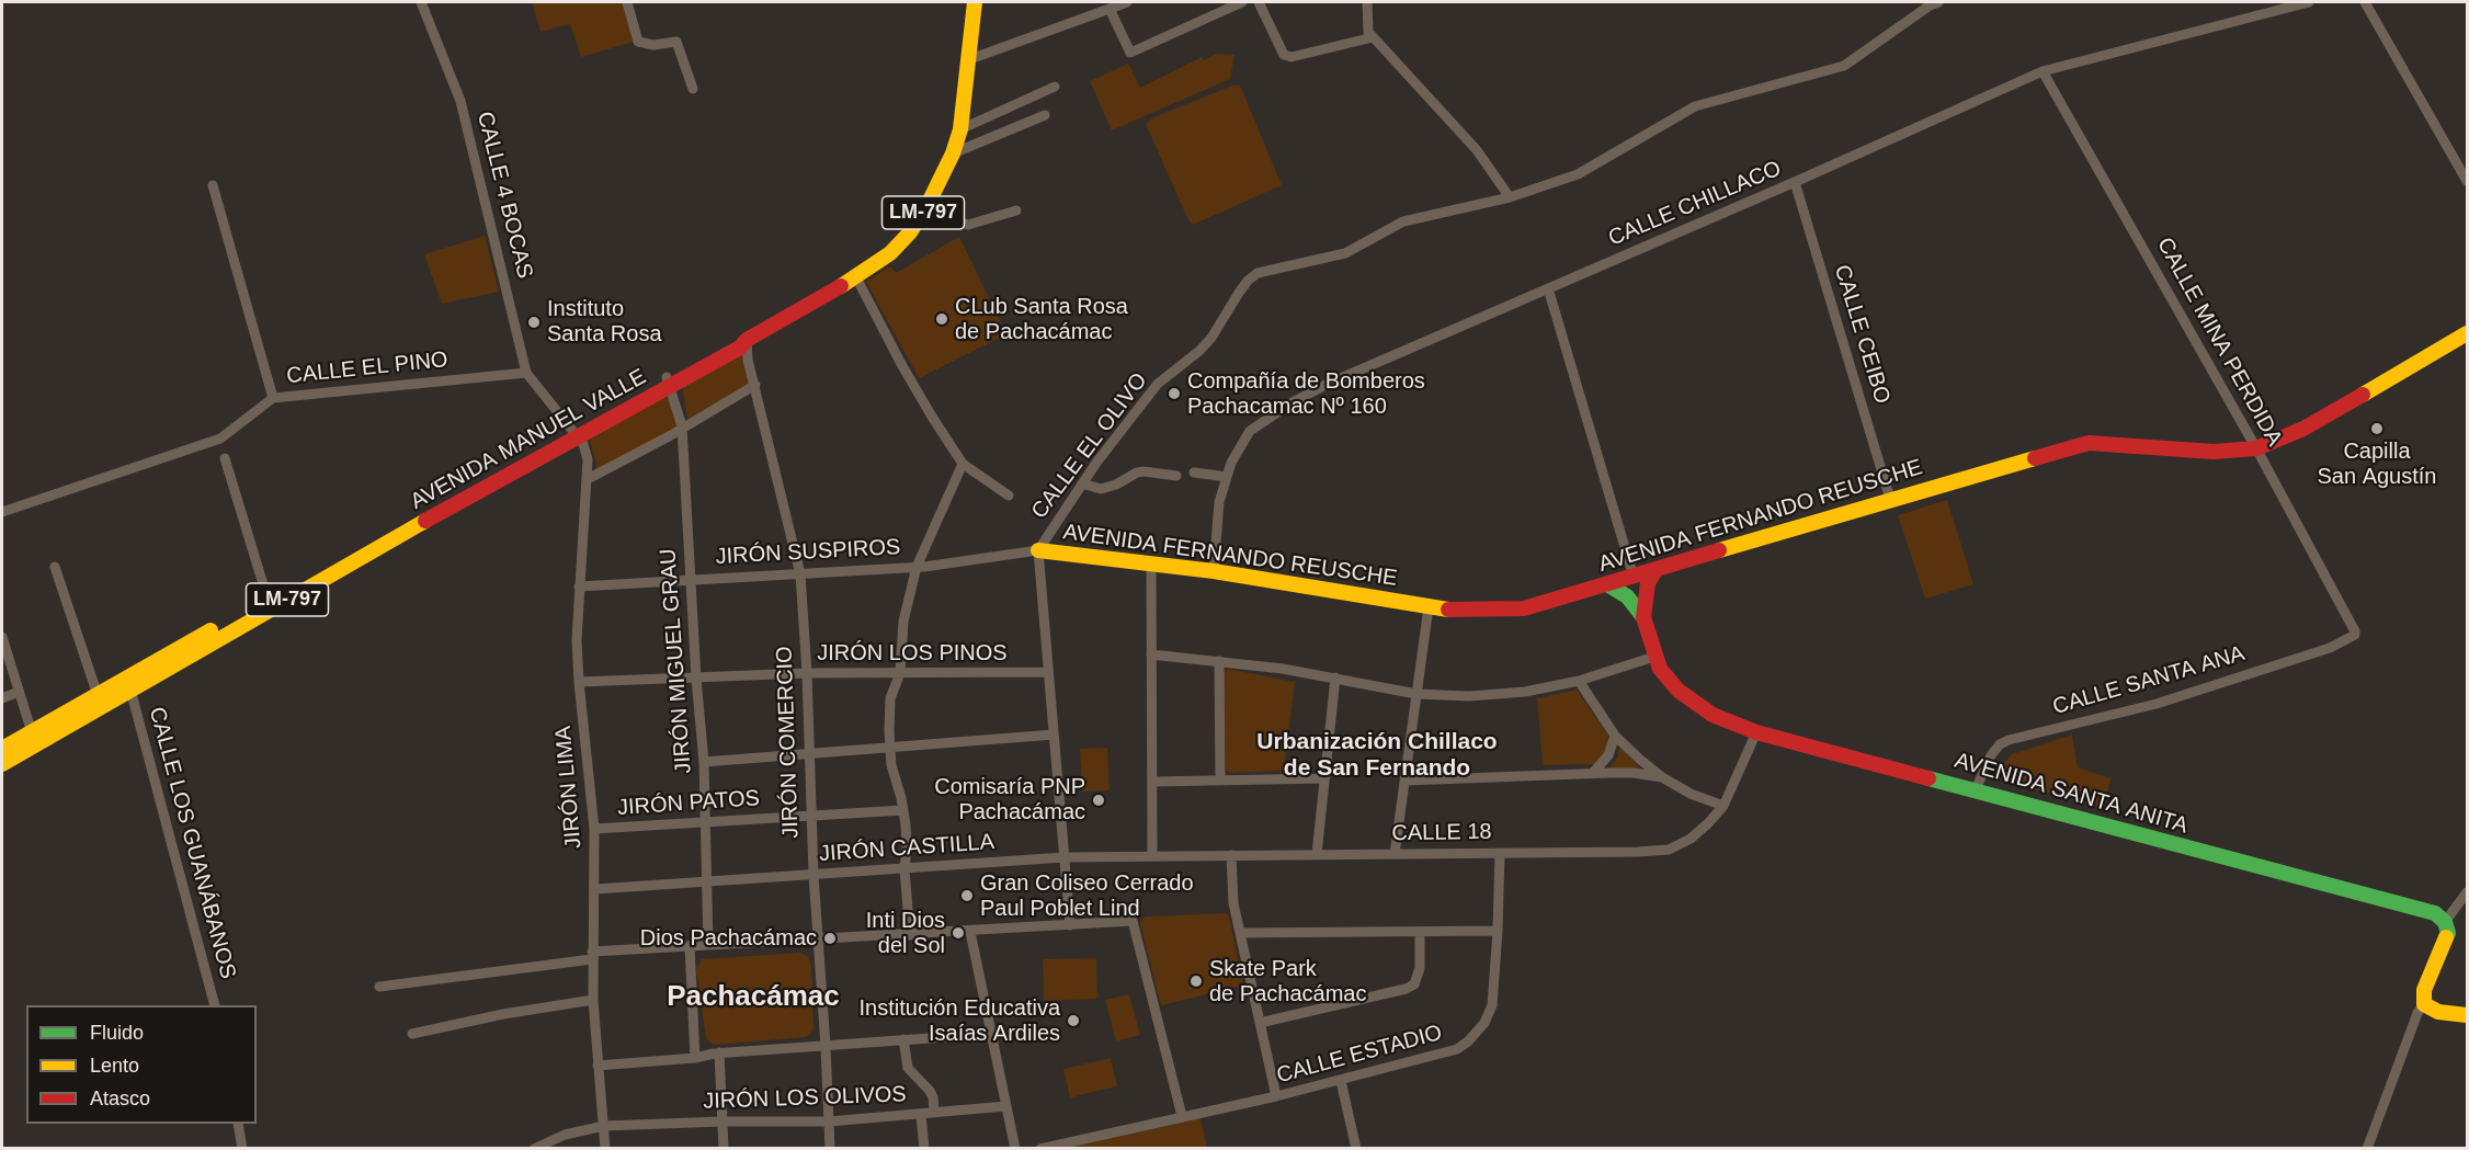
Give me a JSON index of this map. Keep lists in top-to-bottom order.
{
  "streets": {
    "street": [
      "CALLE 4 BOCAS",
      "CALLE CHILLACO",
      "LM-797",
      "CALLE CEIBO",
      "CALLE MINA PERDIDA",
      "CALLE EL PINO",
      "AVENIDA MANUEL VALLE",
      "CALLE EL OLIVO",
      "AVENIDA FERNANDO REUSCHE",
      "JIRÓN SUSPIROS",
      "JIRÓN LOS PINOS",
      "JIRÓN MIGUEL GRAU",
      "CALLE SANTA ANA",
      "JIRÓN COMERCIO",
      "JIRÓN LIMA",
      "AVENIDA SANTA ANITA",
      "JIRÓN PATOS",
      "CALLE 18",
      "CALLE LOS GUANÁBANOS",
      "JIRÓN CASTILLA",
      "CALLE ESTADIO",
      "JIRÓN LOS OLIVOS"
    ]
  },
  "crossings": [
    ["CALLE 4 BOCAS", "CALLE EL PINO"],
    ["CALLE 4 BOCAS", "AVENIDA MANUEL VALLE"],
    ["CALLE 4 BOCAS", "JIRÓN LIMA"],
    ["CALLE CHILLACO", "CALLE CEIBO"],
    ["CALLE CHILLACO", "CALLE MINA PERDIDA"],
    ["CALLE CHILLACO", "AVENIDA FERNANDO REUSCHE"],
    ["LM-797", "AVENIDA MANUEL VALLE"],
    ["LM-797", "JIRÓN COMERCIO"],
    ["CALLE CEIBO", "AVENIDA FERNANDO REUSCHE"],
    ["CALLE MINA PERDIDA", "AVENIDA FERNANDO REUSCHE"],
    ["CALLE MINA PERDIDA", "CALLE SANTA ANA"],
    ["AVENIDA MANUEL VALLE", "JIRÓN MIGUEL GRAU"],
    ["AVENIDA MANUEL VALLE", "JIRÓN COMERCIO"],
    ["AVENIDA MANUEL VALLE", "JIRÓN LIMA"],
    ["AVENIDA MANUEL VALLE", "CALLE LOS GUANÁBANOS"],
    ["CALLE EL OLIVO", "AVENIDA FERNANDO REUSCHE"],
    ["CALLE EL OLIVO", "JIRÓN SUSPIROS"],
    ["AVENIDA FERNANDO REUSCHE", "JIRÓN SUSPIROS"],
    ["AVENIDA FERNANDO REUSCHE", "AVENIDA SANTA ANITA"],
    ["JIRÓN SUSPIROS", "JIRÓN MIGUEL GRAU"],
    ["JIRÓN SUSPIROS", "JIRÓN COMERCIO"],
    ["JIRÓN SUSPIROS", "JIRÓN LIMA"],
    ["JIRÓN LOS PINOS", "JIRÓN MIGUEL GRAU"],
    ["JIRÓN LOS PINOS", "JIRÓN COMERCIO"],
    ["JIRÓN LOS PINOS", "JIRÓN LIMA"],
    ["JIRÓN MIGUEL GRAU", "JIRÓN PATOS"],
    ["JIRÓN MIGUEL GRAU", "JIRÓN CASTILLA"],
    ["CALLE SANTA ANA", "AVENIDA SANTA ANITA"],
    ["JIRÓN COMERCIO", "JIRÓN PATOS"],
    ["JIRÓN COMERCIO", "JIRÓN CASTILLA"],
    ["JIRÓN COMERCIO", "JIRÓN LOS OLIVOS"],
    ["JIRÓN LIMA", "JIRÓN PATOS"],
    ["JIRÓN LIMA", "JIRÓN CASTILLA"],
    ["JIRÓN LIMA", "JIRÓN LOS OLIVOS"],
    ["AVENIDA SANTA ANITA", "CALLE 18"],
    ["CALLE 18", "JIRÓN CASTILLA"],
    ["CALLE 18", "CALLE ESTADIO"]
  ],
  "districts": ["Urbanización Chillaco de San Fernando", "Pachacámac"],
  "places": [
    "CLub Santa Rosa de Pachacámac",
    "Instituto Santa Rosa",
    "Compañía de Bomberos Pachacamac Nº 160",
    "Capilla San Agustín",
    "Comisaría PNP Pachacámac",
    "Gran Coliseo Cerrado Paul Poblet Lind",
    "Inti Dios del Sol",
    "Dios Pachacámac",
    "Skate Park de Pachacámac",
    "Institución Educativa Isaías Ardiles"
  ],
  "legend": ["Fluido", "Lento", "Atasco"]
}
